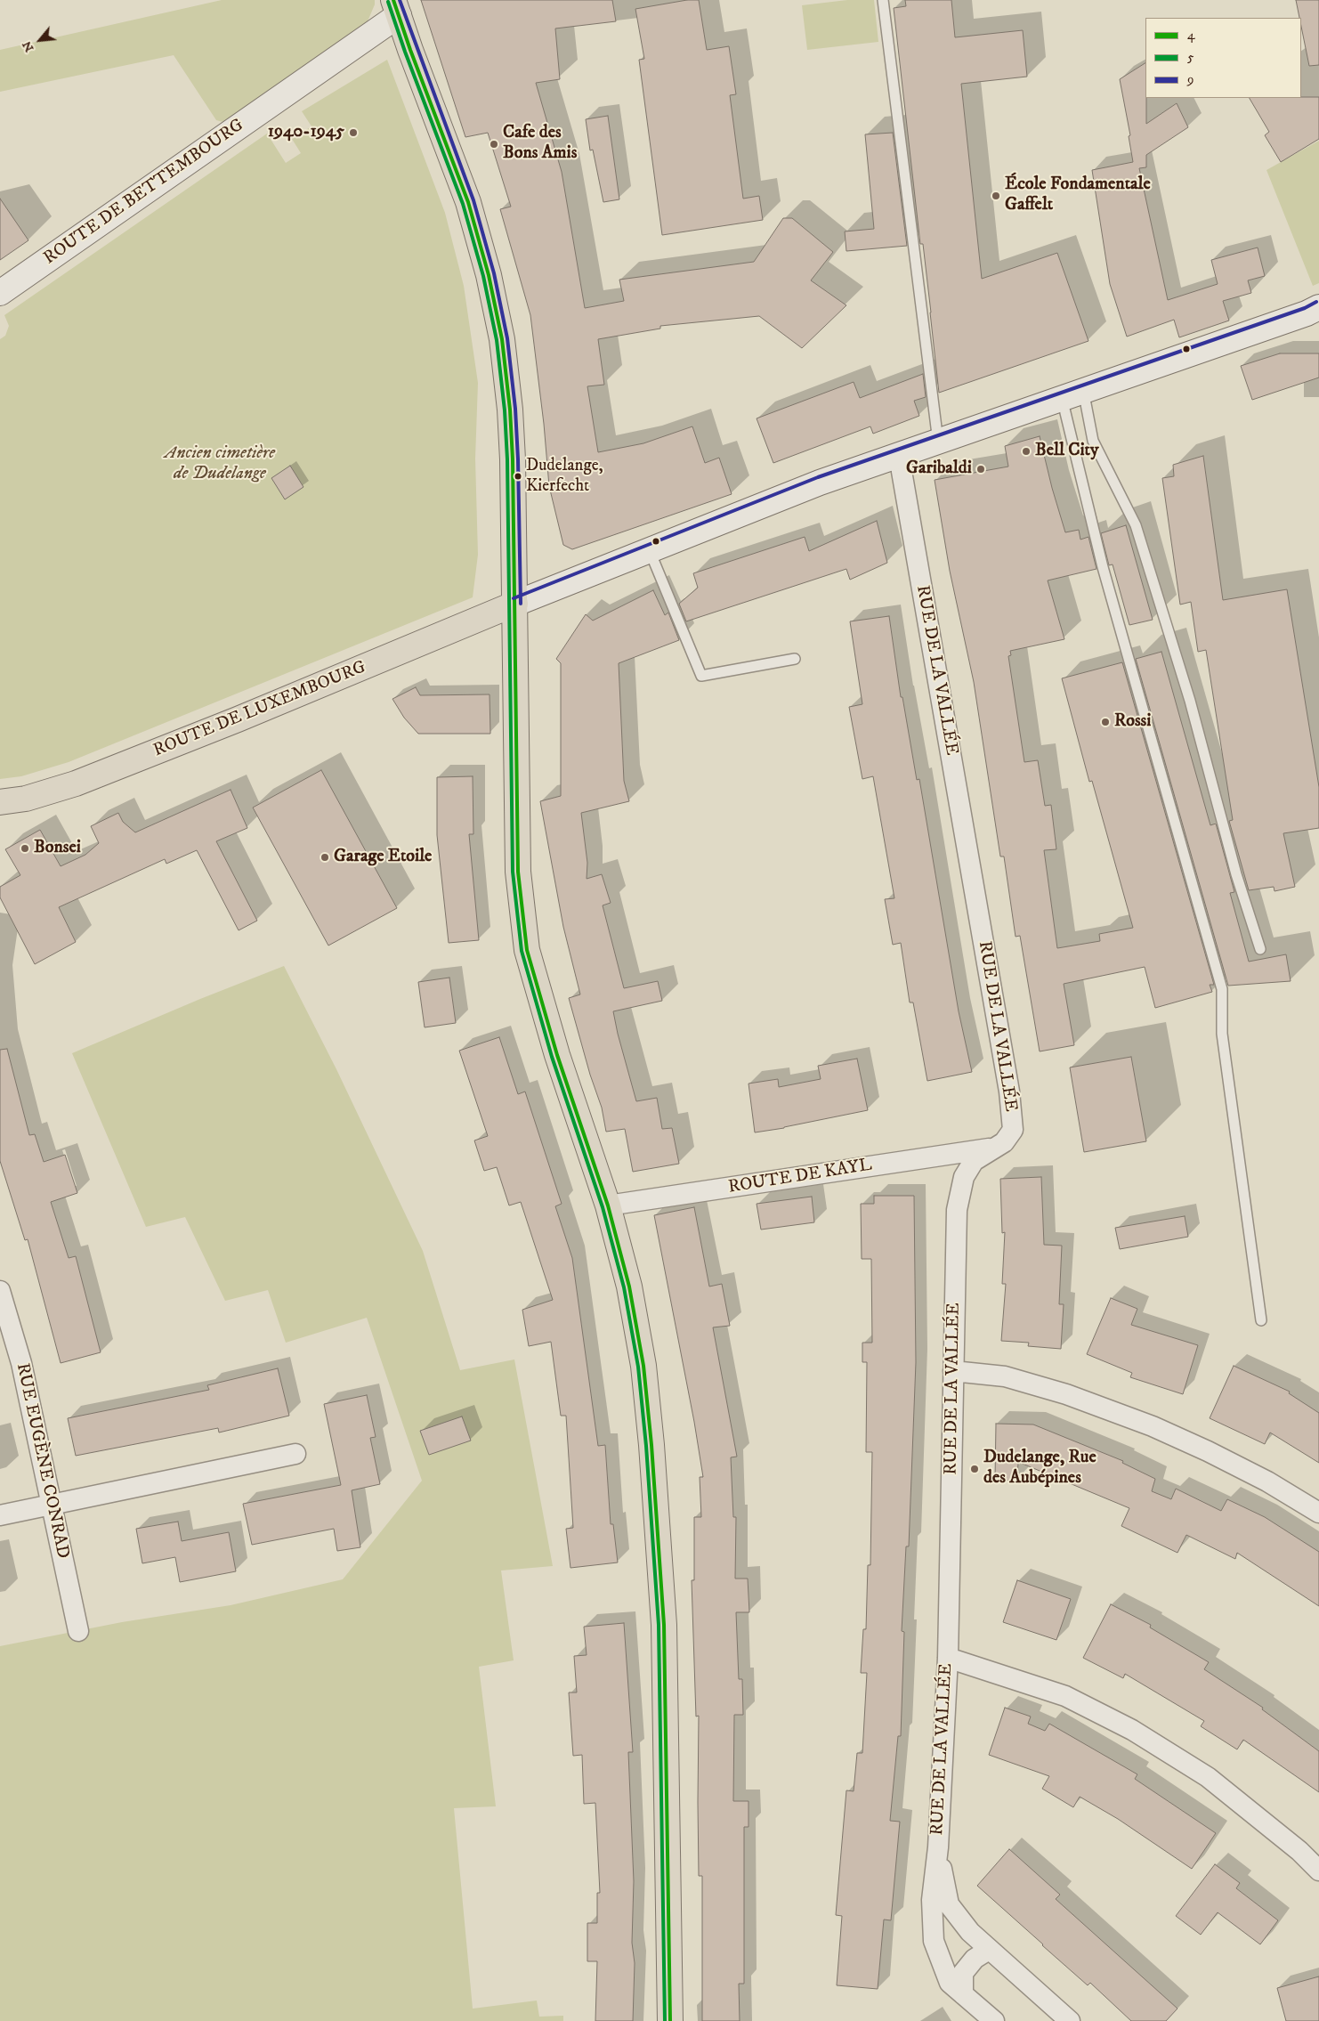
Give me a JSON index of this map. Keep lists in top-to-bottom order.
{
  "streets": {
    "main road": ["ROUTE DE BETTEMBOURG", "ROUTE DE LUXEMBOURG"],
    "street": ["RUE DE LA VALLÉE", "ROUTE DE KAYL", "RUE EUGÈNE CONRAD"]
  },
  "crossings": [
    ["RUE DE LA VALLÉE", "ROUTE DE KAYL"]
  ],
  "parks": ["Ancien cimetière de Dudelange"],
  "places": [
    "1940-1945",
    "Cafe des Bons Amis",
    "École Fondamentale Gaffelt",
    "Bell City",
    "Garibaldi",
    "Dudelange, Kierfecht",
    "Rossi",
    "Bonsei",
    "Garage Etoile",
    "Dudelange, Rue des Aubépines"
  ],
  "lines": ["transit line 4", "transit line 9", "transit line 5"],
  "legend": ["4", "5", "9"],
  "north": "bottom left"
}
